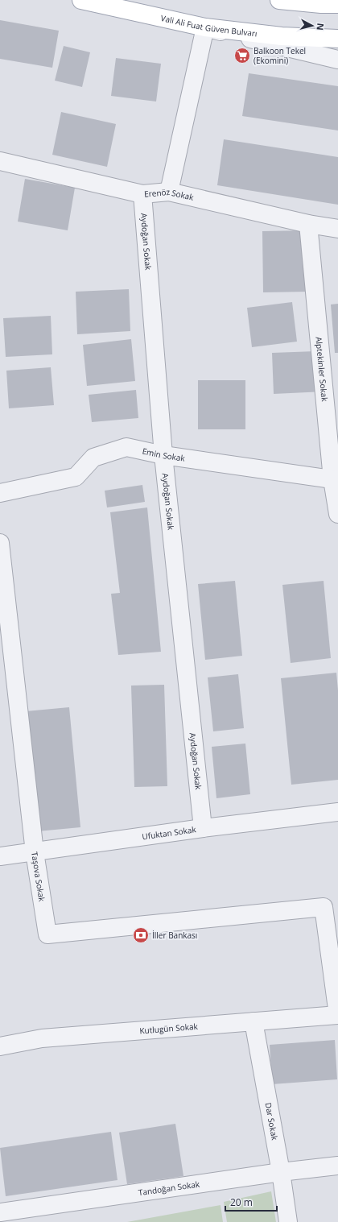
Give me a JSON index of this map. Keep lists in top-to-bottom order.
{
  "streets": {
    "main road": ["Vali Ali Fuat Güven Bulvarı"],
    "street": [
      "Erenöz Sokak",
      "Aydoğan Sokak",
      "Alptekinler Sokak",
      "Emin Sokak",
      "Ufuktan Sokak",
      "Taşova Sokak",
      "Kutlugün Sokak",
      "Dar Sokak",
      "Tandoğan Sokak"
    ]
  },
  "crossings": [
    ["Erenöz Sokak", "Aydoğan Sokak"],
    ["Erenöz Sokak", "Alptekinler Sokak"],
    ["Aydoğan Sokak", "Emin Sokak"],
    ["Aydoğan Sokak", "Ufuktan Sokak"],
    ["Alptekinler Sokak", "Emin Sokak"],
    ["Ufuktan Sokak", "Taşova Sokak"],
    ["Taşova Sokak", "Kutlugün Sokak"],
    ["Kutlugün Sokak", "Dar Sokak"],
    ["Dar Sokak", "Tandoğan Sokak"]
  ],
  "places": {
    "supermarket": ["Balkoon Tekel (Ekomini)"],
    "bank": ["İller Bankası"]
  },
  "scale_bar": "20 m",
  "north": "right"
}
